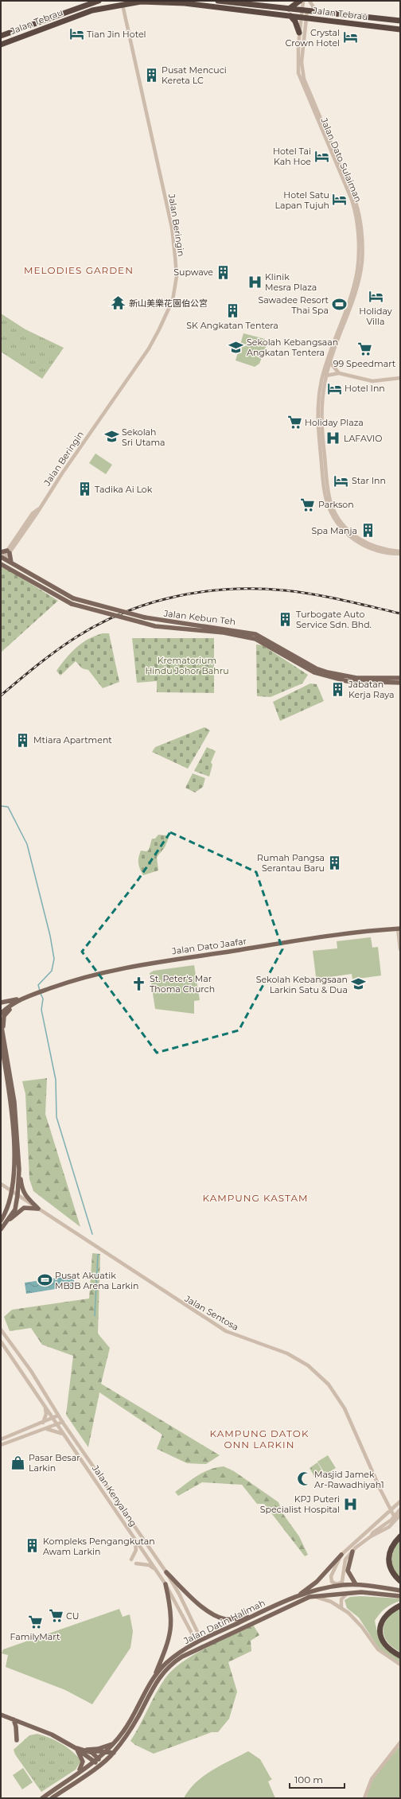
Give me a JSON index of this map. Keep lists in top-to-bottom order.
{
  "streets": {
    "highway": ["Jalan Tebrau"],
    "main road": ["Jalan Kebun Teh", "Jalan Dato Jaafar", "Jalan Datin Halimah"],
    "street": [
      "Jalan Dato Sulaiman",
      "Jalan Beringin",
      "Jalan Sentosa",
      "Jalan Kenyalang"
    ]
  },
  "crossings": [
    ["Jalan Tebrau", "Jalan Dato Sulaiman"],
    ["Jalan Tebrau", "Jalan Beringin"],
    ["Jalan Beringin", "Jalan Kebun Teh"],
    ["Jalan Kenyalang", "Jalan Datin Halimah"]
  ],
  "districts": ["MELODIES GARDEN", "KAMPUNG KASTAM", "KAMPUNG DATOK ONN LARKIN"],
  "parks": ["Krematorium Hindu Johor Bahru"],
  "places": {
    "hotel": [
      "Tian Jin Hotel",
      "Crystal Crown Hotel",
      "Hotel Tai Kah Hoe",
      "Hotel Satu Lapan Tujuh",
      "Holiday Villa",
      "Hotel Inn",
      "Star Inn"
    ],
    "building": [
      "Pusat Mencuci Kereta LC",
      "Supwave",
      "SK Angkatan Tentera",
      "Tadika Ai Lok",
      "Spa Manja",
      "Turbogate Auto Service Sdn. Bhd.",
      "Jabatan Kerja Raya",
      "Mtiara Apartment",
      "Rumah Pangsa Serantau Baru",
      "Kompleks Pengangkutan Awam Larkin"
    ],
    "hospital": ["Klinik Mesra Plaza", "LAFAVIO", "KPJ Puteri Specialist Hospital"],
    "temple": ["新山美樂花園伯公宮"],
    "sports": ["Sawadee Resort Thai Spa", "Pusat Akuatik MBJB Arena Larkin"],
    "school or university": ["Sekolah Kebangsaan Angkatan Tentera", "Sekolah Sri Utama", "Sekolah Kebangsaan Larkin Satu & Dua"],
    "supermarket": [
      "99 Speedmart",
      "Holiday Plaza",
      "Parkson",
      "CU",
      "FamilyMart"
    ],
    "church": ["St. Peter's Mar Thoma Church"],
    "shop": ["Pasar Besar Larkin"],
    "mosque": ["Masjid Jamek Ar-Rawadhiyah1"]
  },
  "scale_bar": "100 m"
}
